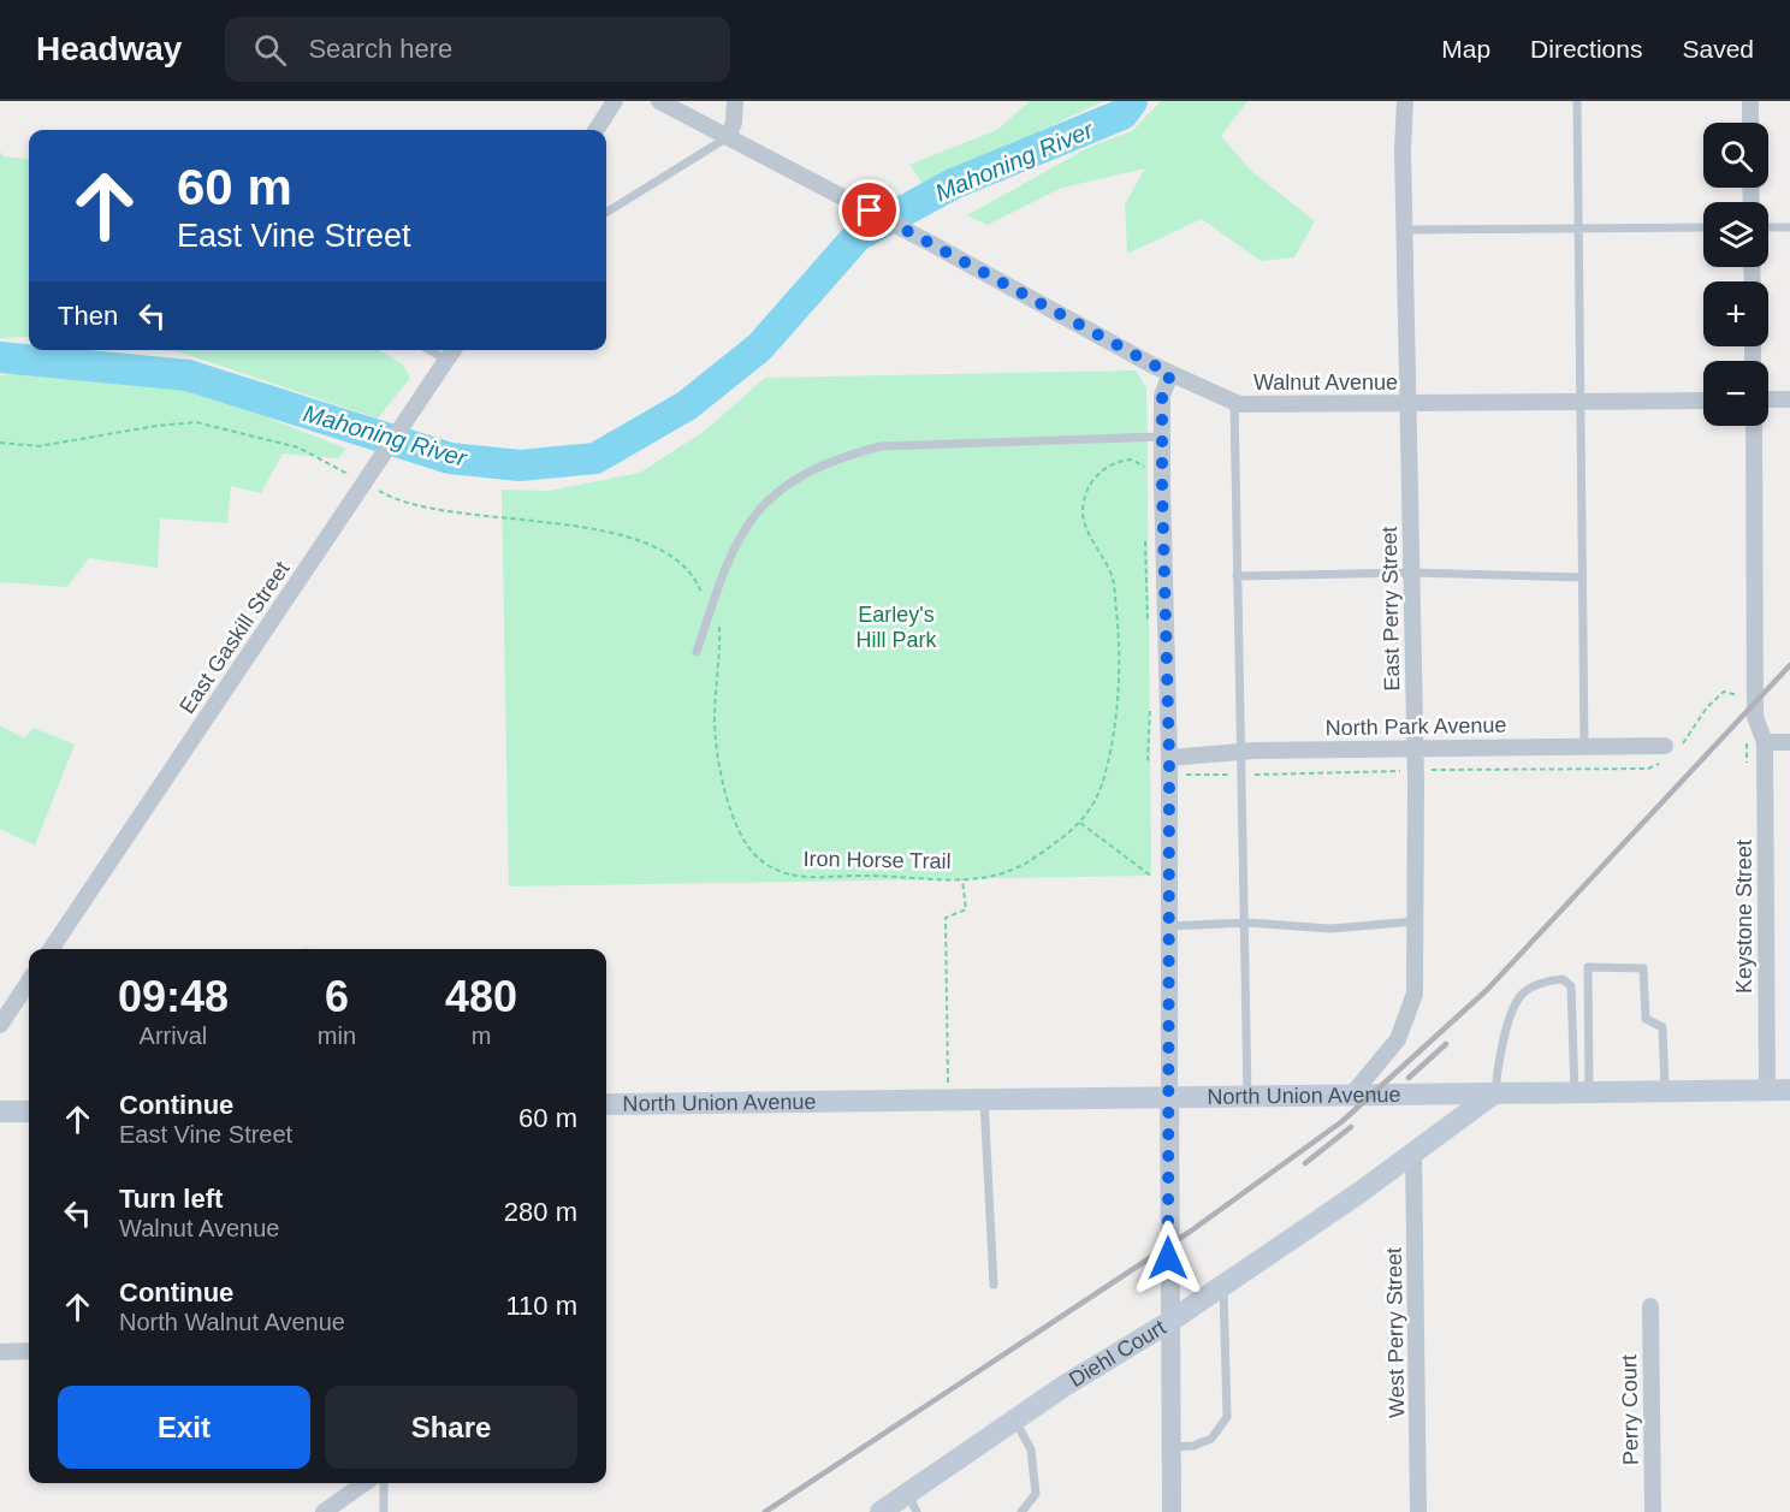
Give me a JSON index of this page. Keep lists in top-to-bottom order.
{
  "streets": {
    "main road": ["North Union Avenue", "Diehl Court"],
    "street": [
      "Walnut Avenue",
      "East Perry Street",
      "East Gaskill Street",
      "North Park Avenue",
      "Keystone Street",
      "West Perry Street",
      "Perry Court"
    ],
    "path": ["Iron Horse Trail"]
  },
  "crossings": [
    ["Walnut Avenue", "East Perry Street"],
    ["East Perry Street", "North Park Avenue"],
    ["East Perry Street", "North Union Avenue"],
    ["East Gaskill Street", "Iron Horse Trail"],
    ["Keystone Street", "North Union Avenue"],
    ["North Union Avenue", "Diehl Court"],
    ["West Perry Street", "Diehl Court"]
  ],
  "water": ["Mahoning River"],
  "parks": ["Earley's Hill Park"],
  "page": {
    "header": "Headway",
    "search": "Search here",
    "nav": ["Map", "Directions", "Saved"],
    "map_buttons": ["+", "−"],
    "turn": ["60 m", "East Vine Street"],
    "then": "Then",
    "eta": [
      "09:48",
      "Arrival",
      "6",
      "min",
      "480",
      "m"
    ],
    "list": [
      {
        "name": "Continue",
        "note": "East Vine Street",
        "value": "60 m"
      },
      {
        "name": "Turn left",
        "note": "Walnut Avenue",
        "value": "280 m"
      },
      {
        "name": "Continue",
        "note": "North Walnut Avenue",
        "value": "110 m"
      }
    ],
    "buttons": ["Exit", "Share"]
  }
}
